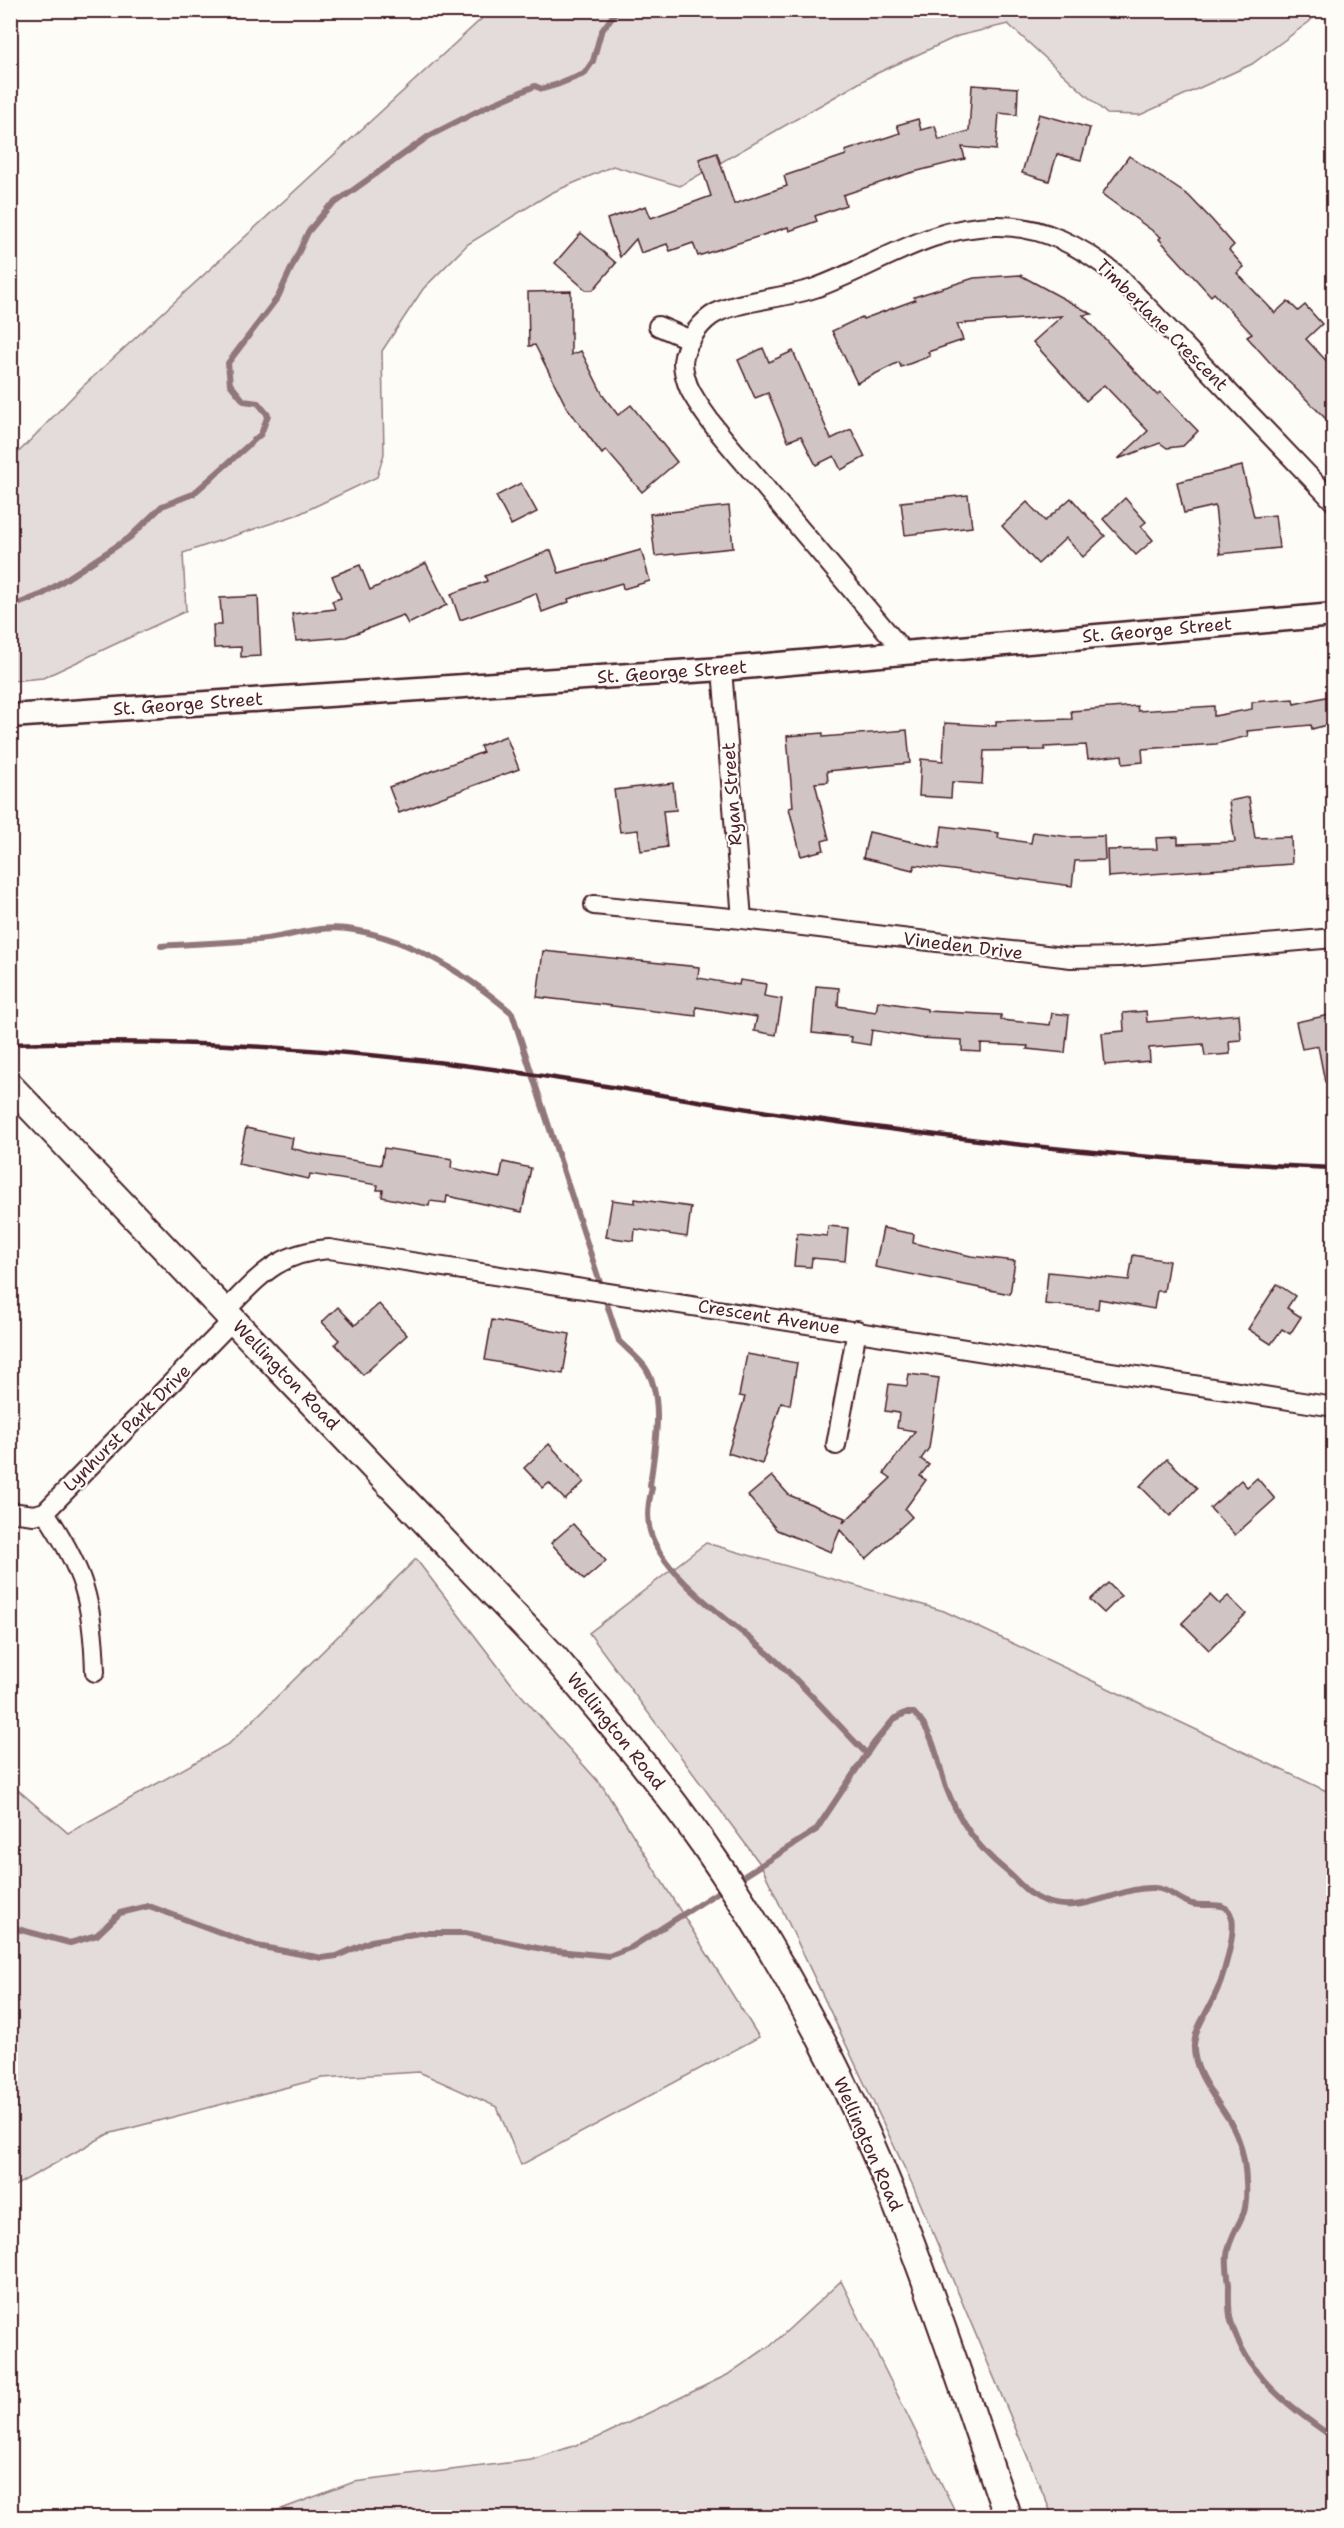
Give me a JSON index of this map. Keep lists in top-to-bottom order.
{
  "streets": {
    "main road": ["Wellington Road"],
    "street": [
      "Timberlane Crescent",
      "St. George Street",
      "Ryan Street",
      "Vineden Drive",
      "Crescent Avenue",
      "Lynhurst Park Drive"
    ]
  },
  "crossings": [
    ["Timberlane Crescent", "St. George Street"],
    ["St. George Street", "Ryan Street"],
    ["Ryan Street", "Vineden Drive"],
    ["Crescent Avenue", "Wellington Road"],
    ["Crescent Avenue", "Lynhurst Park Drive"],
    ["Wellington Road", "Lynhurst Park Drive"]
  ]
}
